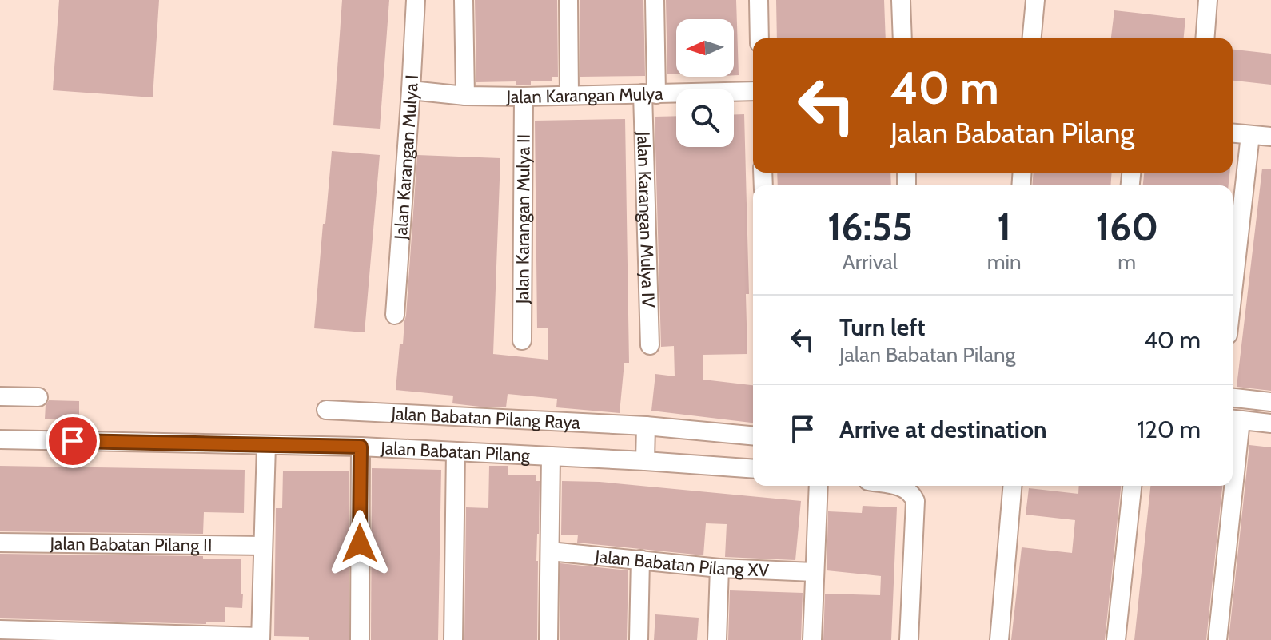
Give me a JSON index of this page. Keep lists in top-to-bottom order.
{
  "streets": {
    "street": [
      "Jalan Karangan Mulya",
      "Jalan Karangan Mulya I",
      "Jalan Karangan Mulya II",
      "Jalan Karangan Mulya IV",
      "Jalan Babatan Pilang Raya",
      "Jalan Babatan Pilang",
      "Jalan Babatan Pilang II",
      "Jalan Babatan Pilang XV"
    ]
  },
  "crossings": [
    ["Jalan Karangan Mulya", "Jalan Karangan Mulya I"],
    ["Jalan Karangan Mulya", "Jalan Karangan Mulya II"],
    ["Jalan Karangan Mulya", "Jalan Karangan Mulya IV"],
    ["Jalan Babatan Pilang Raya", "Jalan Babatan Pilang"]
  ],
  "north": "left",
  "page": {
    "turn": ["40 m", "Jalan Babatan Pilang"],
    "eta": [
      "16:55",
      "Arrival",
      "1",
      "min",
      "160",
      "m"
    ],
    "list": [
      {
        "name": "Turn left",
        "note": "Jalan Babatan Pilang",
        "value": "40 m"
      },
      {
        "name": "Arrive at destination",
        "value": "120 m"
      }
    ]
  }
}
